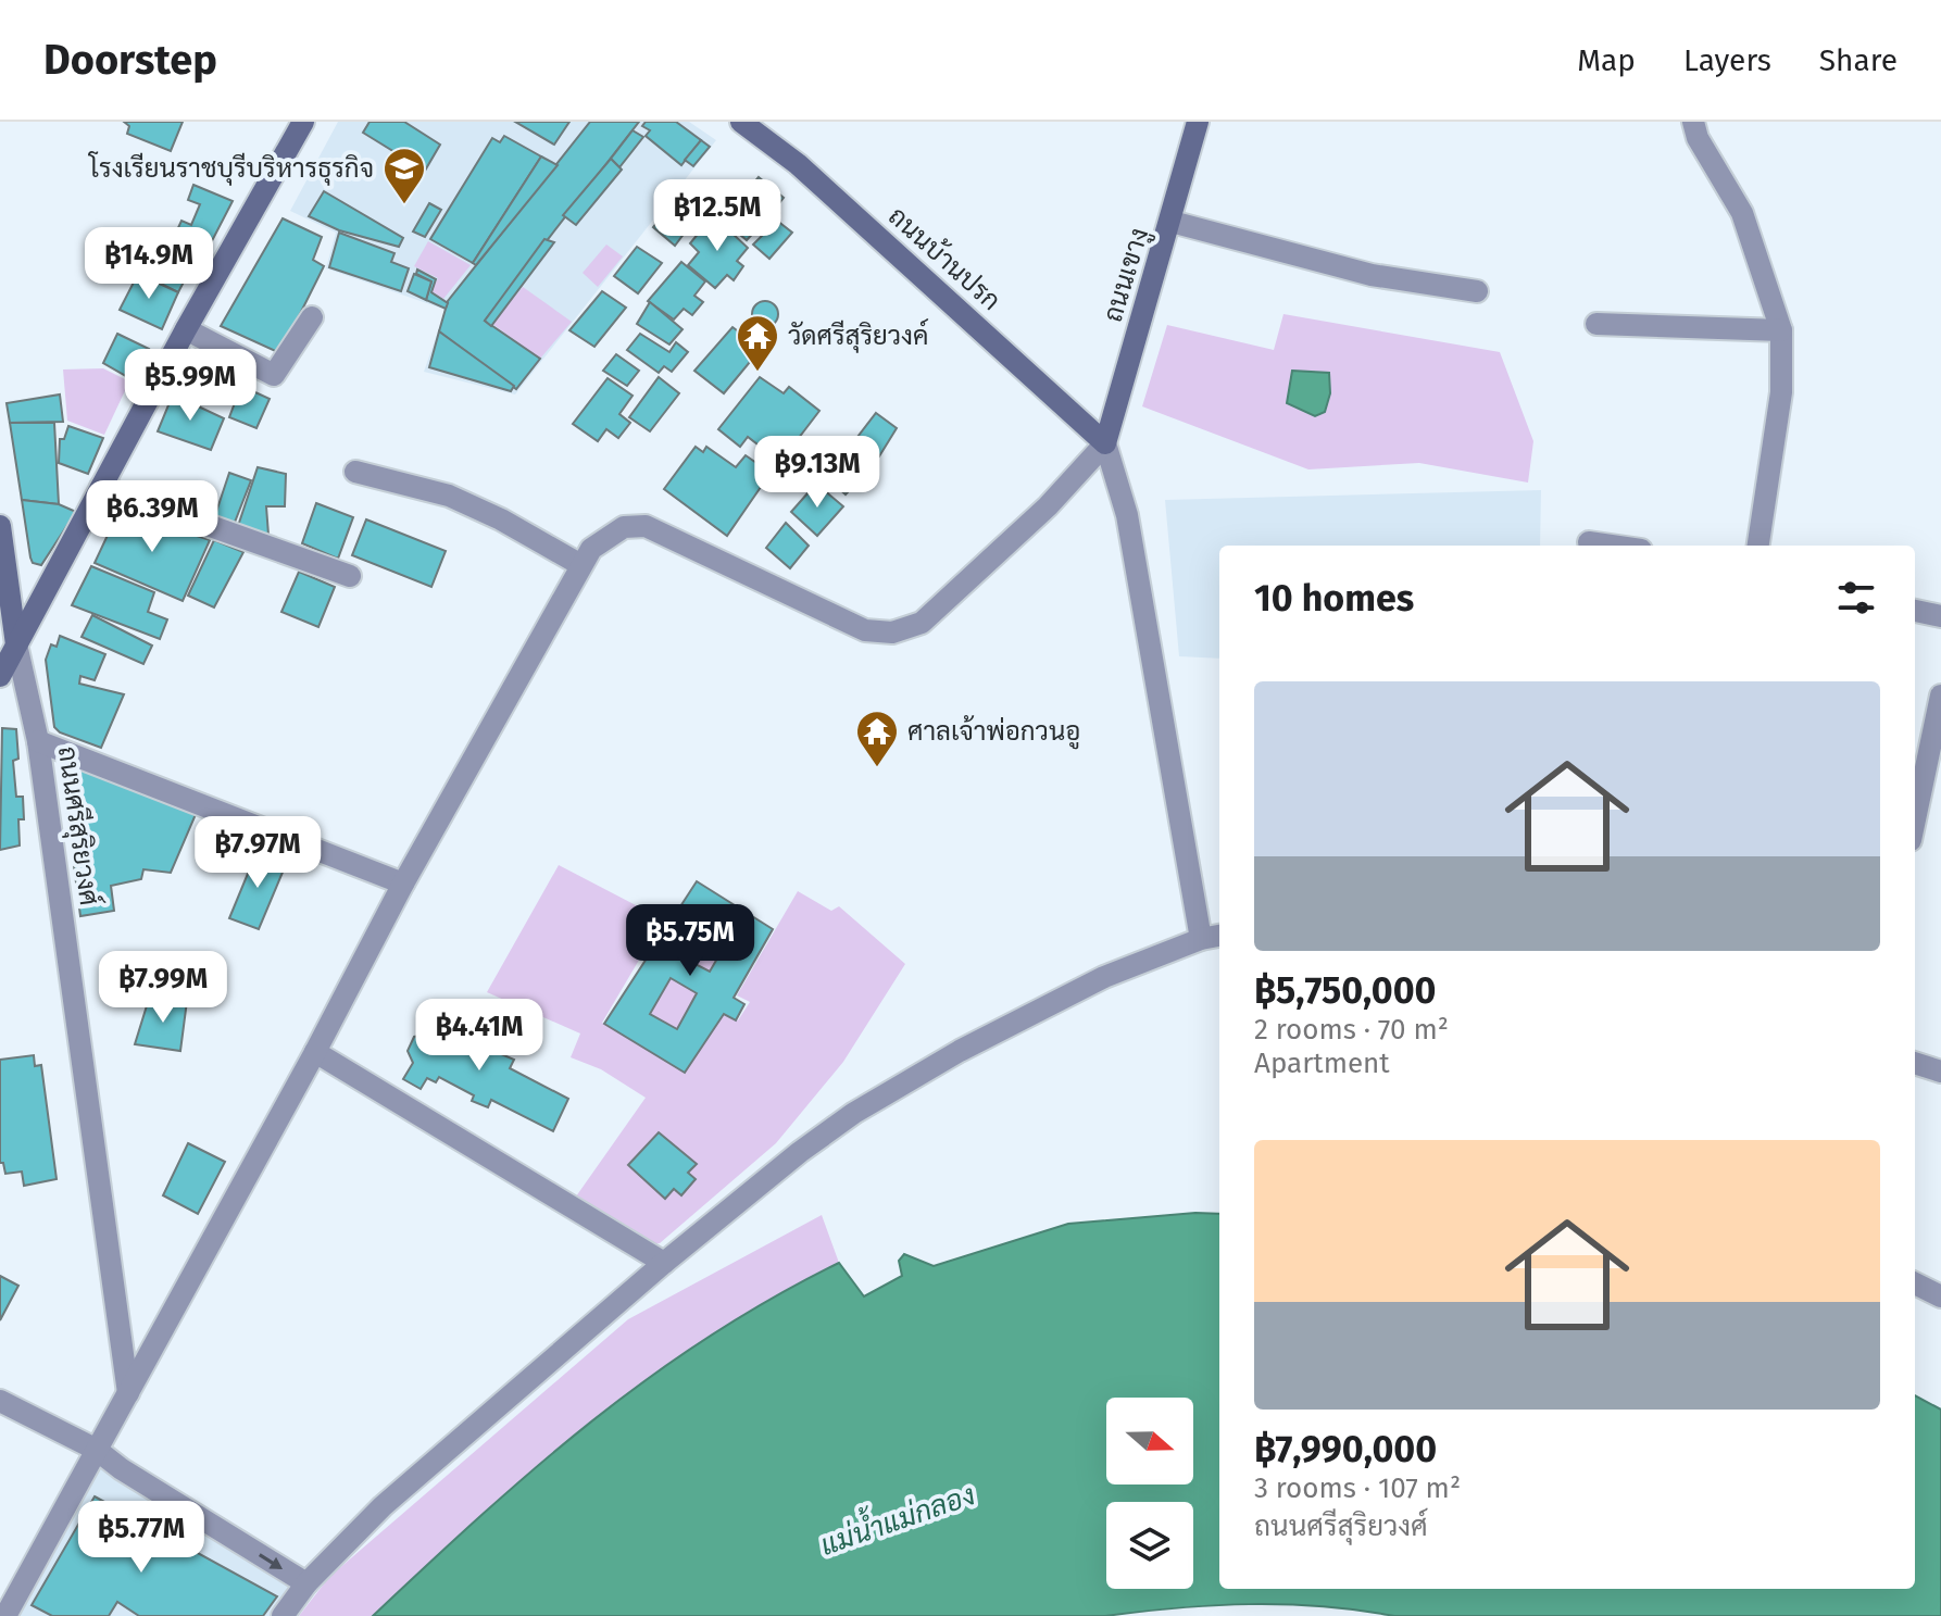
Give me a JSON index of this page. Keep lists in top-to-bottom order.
{
  "streets": {
    "street": ["ถนนบ้านปรก", "ถนนเขางู", "ถนนศรีสุริยวงศ์"]
  },
  "crossings": [
    ["ถนนบ้านปรก", "ถนนเขางู"]
  ],
  "water": ["แม่น้ำแม่กลอง"],
  "places": {
    "school or university": ["โรงเรียนราชบุรีบริหารธุรกิจ"],
    "temple": ["วัดศรีสุริยวงค์", "ศาลเจ้าพ่อกวนอู"]
  },
  "north": "right",
  "page": {
    "header": "Doorstep",
    "nav": ["Map", "Layers", "Share"],
    "price": [
      "฿12.5M",
      "฿14.9M",
      "฿5.99M",
      "฿9.13M",
      "฿6.39M",
      "฿7.97M",
      "฿5.75M",
      "฿7.99M",
      "฿4.41M",
      "฿5.77M"
    ],
    "heading": "10 homes",
    "list": [
      {
        "name": "฿5,750,000",
        "note": "2 rooms · 70 m² · Apartment"
      },
      {
        "name": "฿7,990,000",
        "note": "3 rooms · 107 m² · ถนนศรีสุริยวงศ์"
      }
    ]
  }
}
